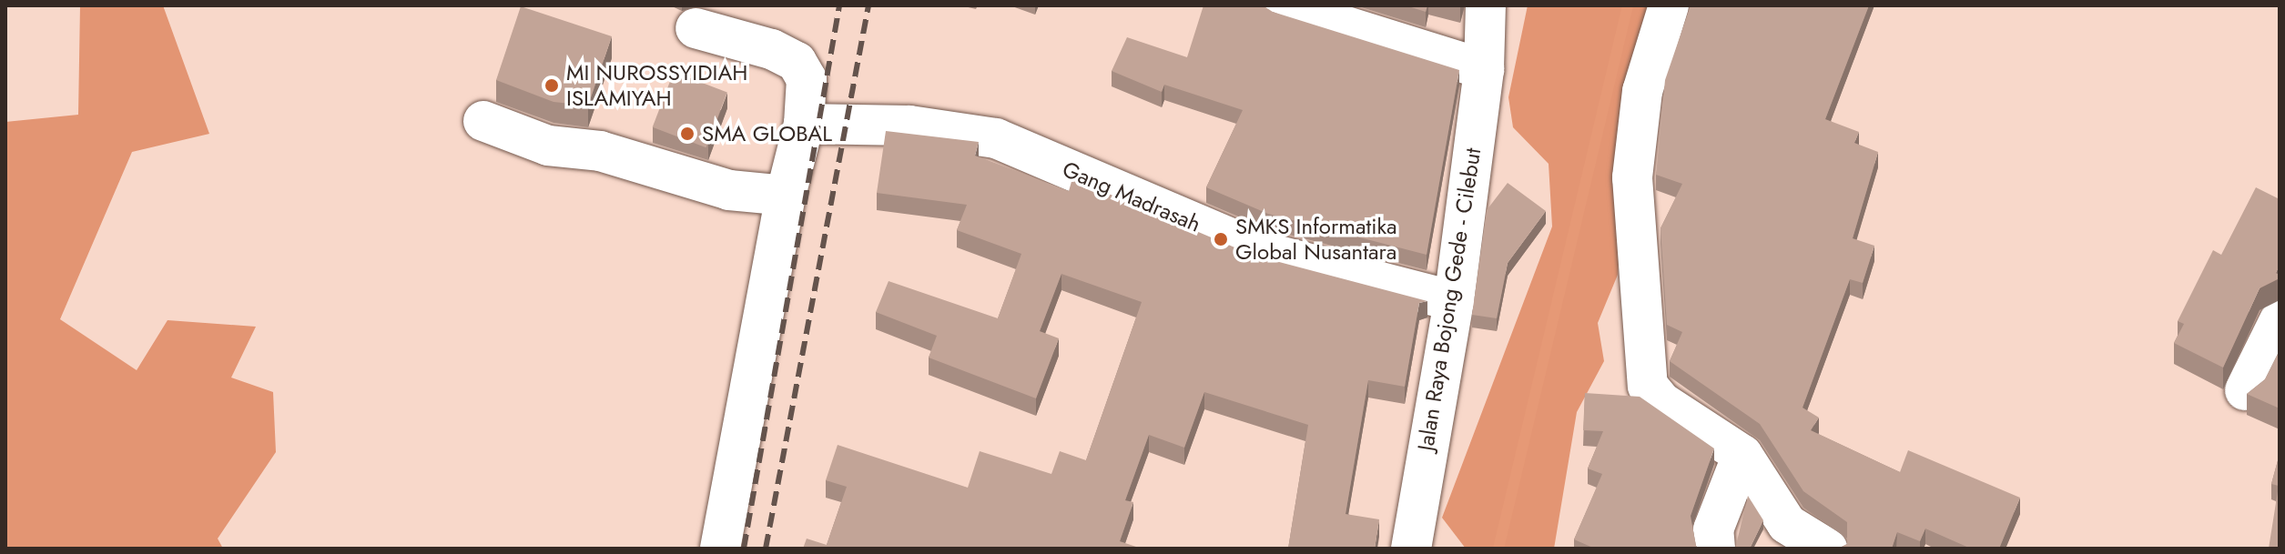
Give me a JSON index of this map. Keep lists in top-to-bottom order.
{
  "streets": {
    "street": ["Gang Madrasah", "Jalan Raya Bojong Gede - Cilebut"]
  },
  "crossings": [
    ["Gang Madrasah", "Jalan Raya Bojong Gede - Cilebut"]
  ],
  "places": ["MI NUROSSYIDIAH ISLAMIYAH", "SMA GLOBAL", "SMKS Informatika Global Nusantara"]
}
